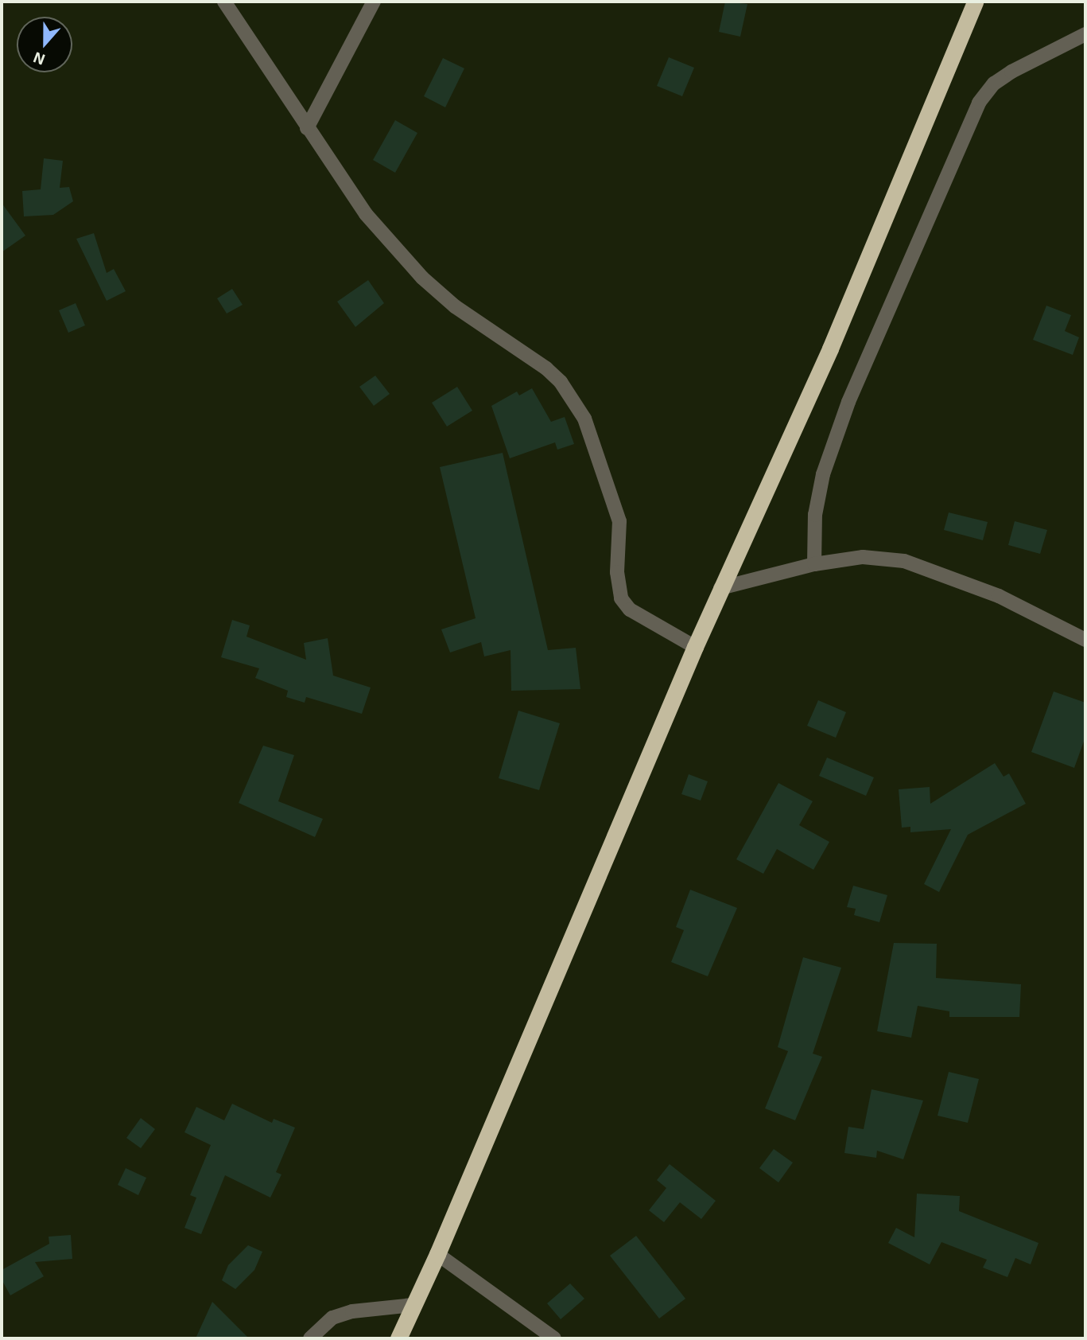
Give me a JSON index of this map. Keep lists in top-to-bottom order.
{
  "north": "bottom"
}
